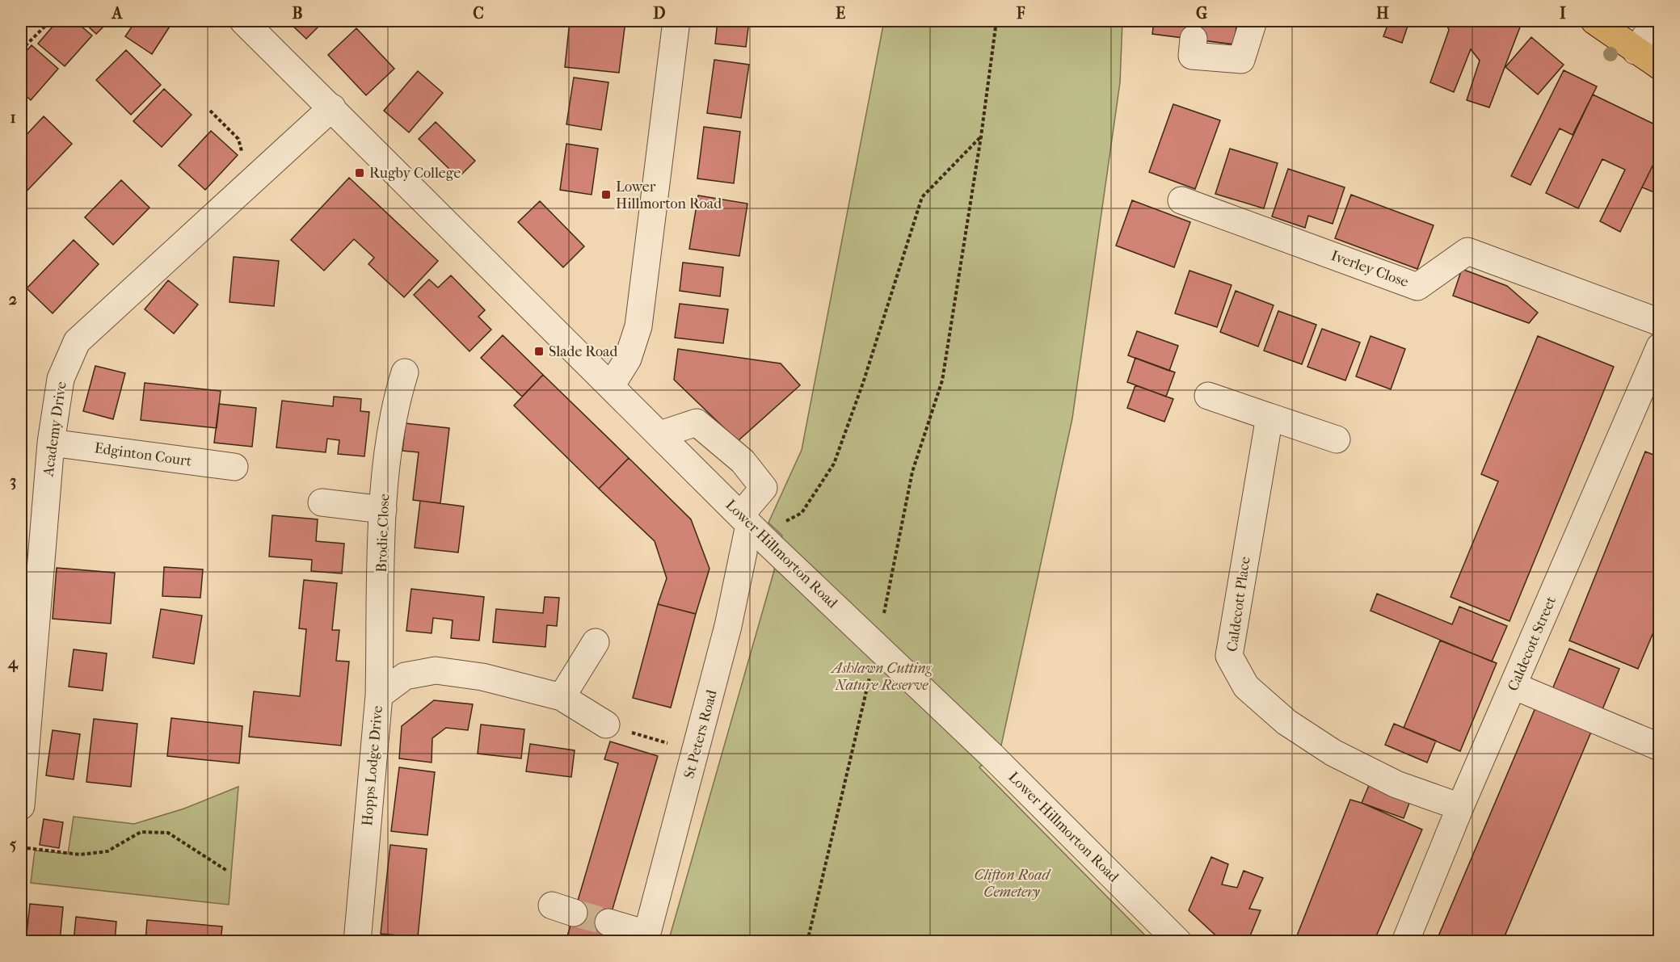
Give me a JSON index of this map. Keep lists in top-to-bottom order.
{
  "streets": {
    "street": [
      "Iverley Close",
      "Academy Drive",
      "Edginton Court",
      "Brodie Close",
      "Lower Hillmorton Road",
      "Caldecott Place",
      "Caldecott Street",
      "St Peters Road",
      "Hopps Lodge Drive"
    ]
  },
  "crossings": [
    ["Academy Drive", "Edginton Court"],
    ["Academy Drive", "Lower Hillmorton Road"],
    ["Brodie Close", "Hopps Lodge Drive"],
    ["Lower Hillmorton Road", "St Peters Road"],
    ["Caldecott Place", "Caldecott Street"]
  ],
  "parks": ["Ashlawn Cutting Nature Reserve", "Clifton Road Cemetery"],
  "places": {
    "transit": ["Rugby College", "Lower Hillmorton Road", "Slade Road"]
  },
  "grid": {
    "columns": [
      "A",
      "B",
      "C",
      "D",
      "E",
      "F",
      "G",
      "H",
      "I"
    ],
    "rows": [
      "1",
      "2",
      "3",
      "4",
      "5"
    ]
  }
}
